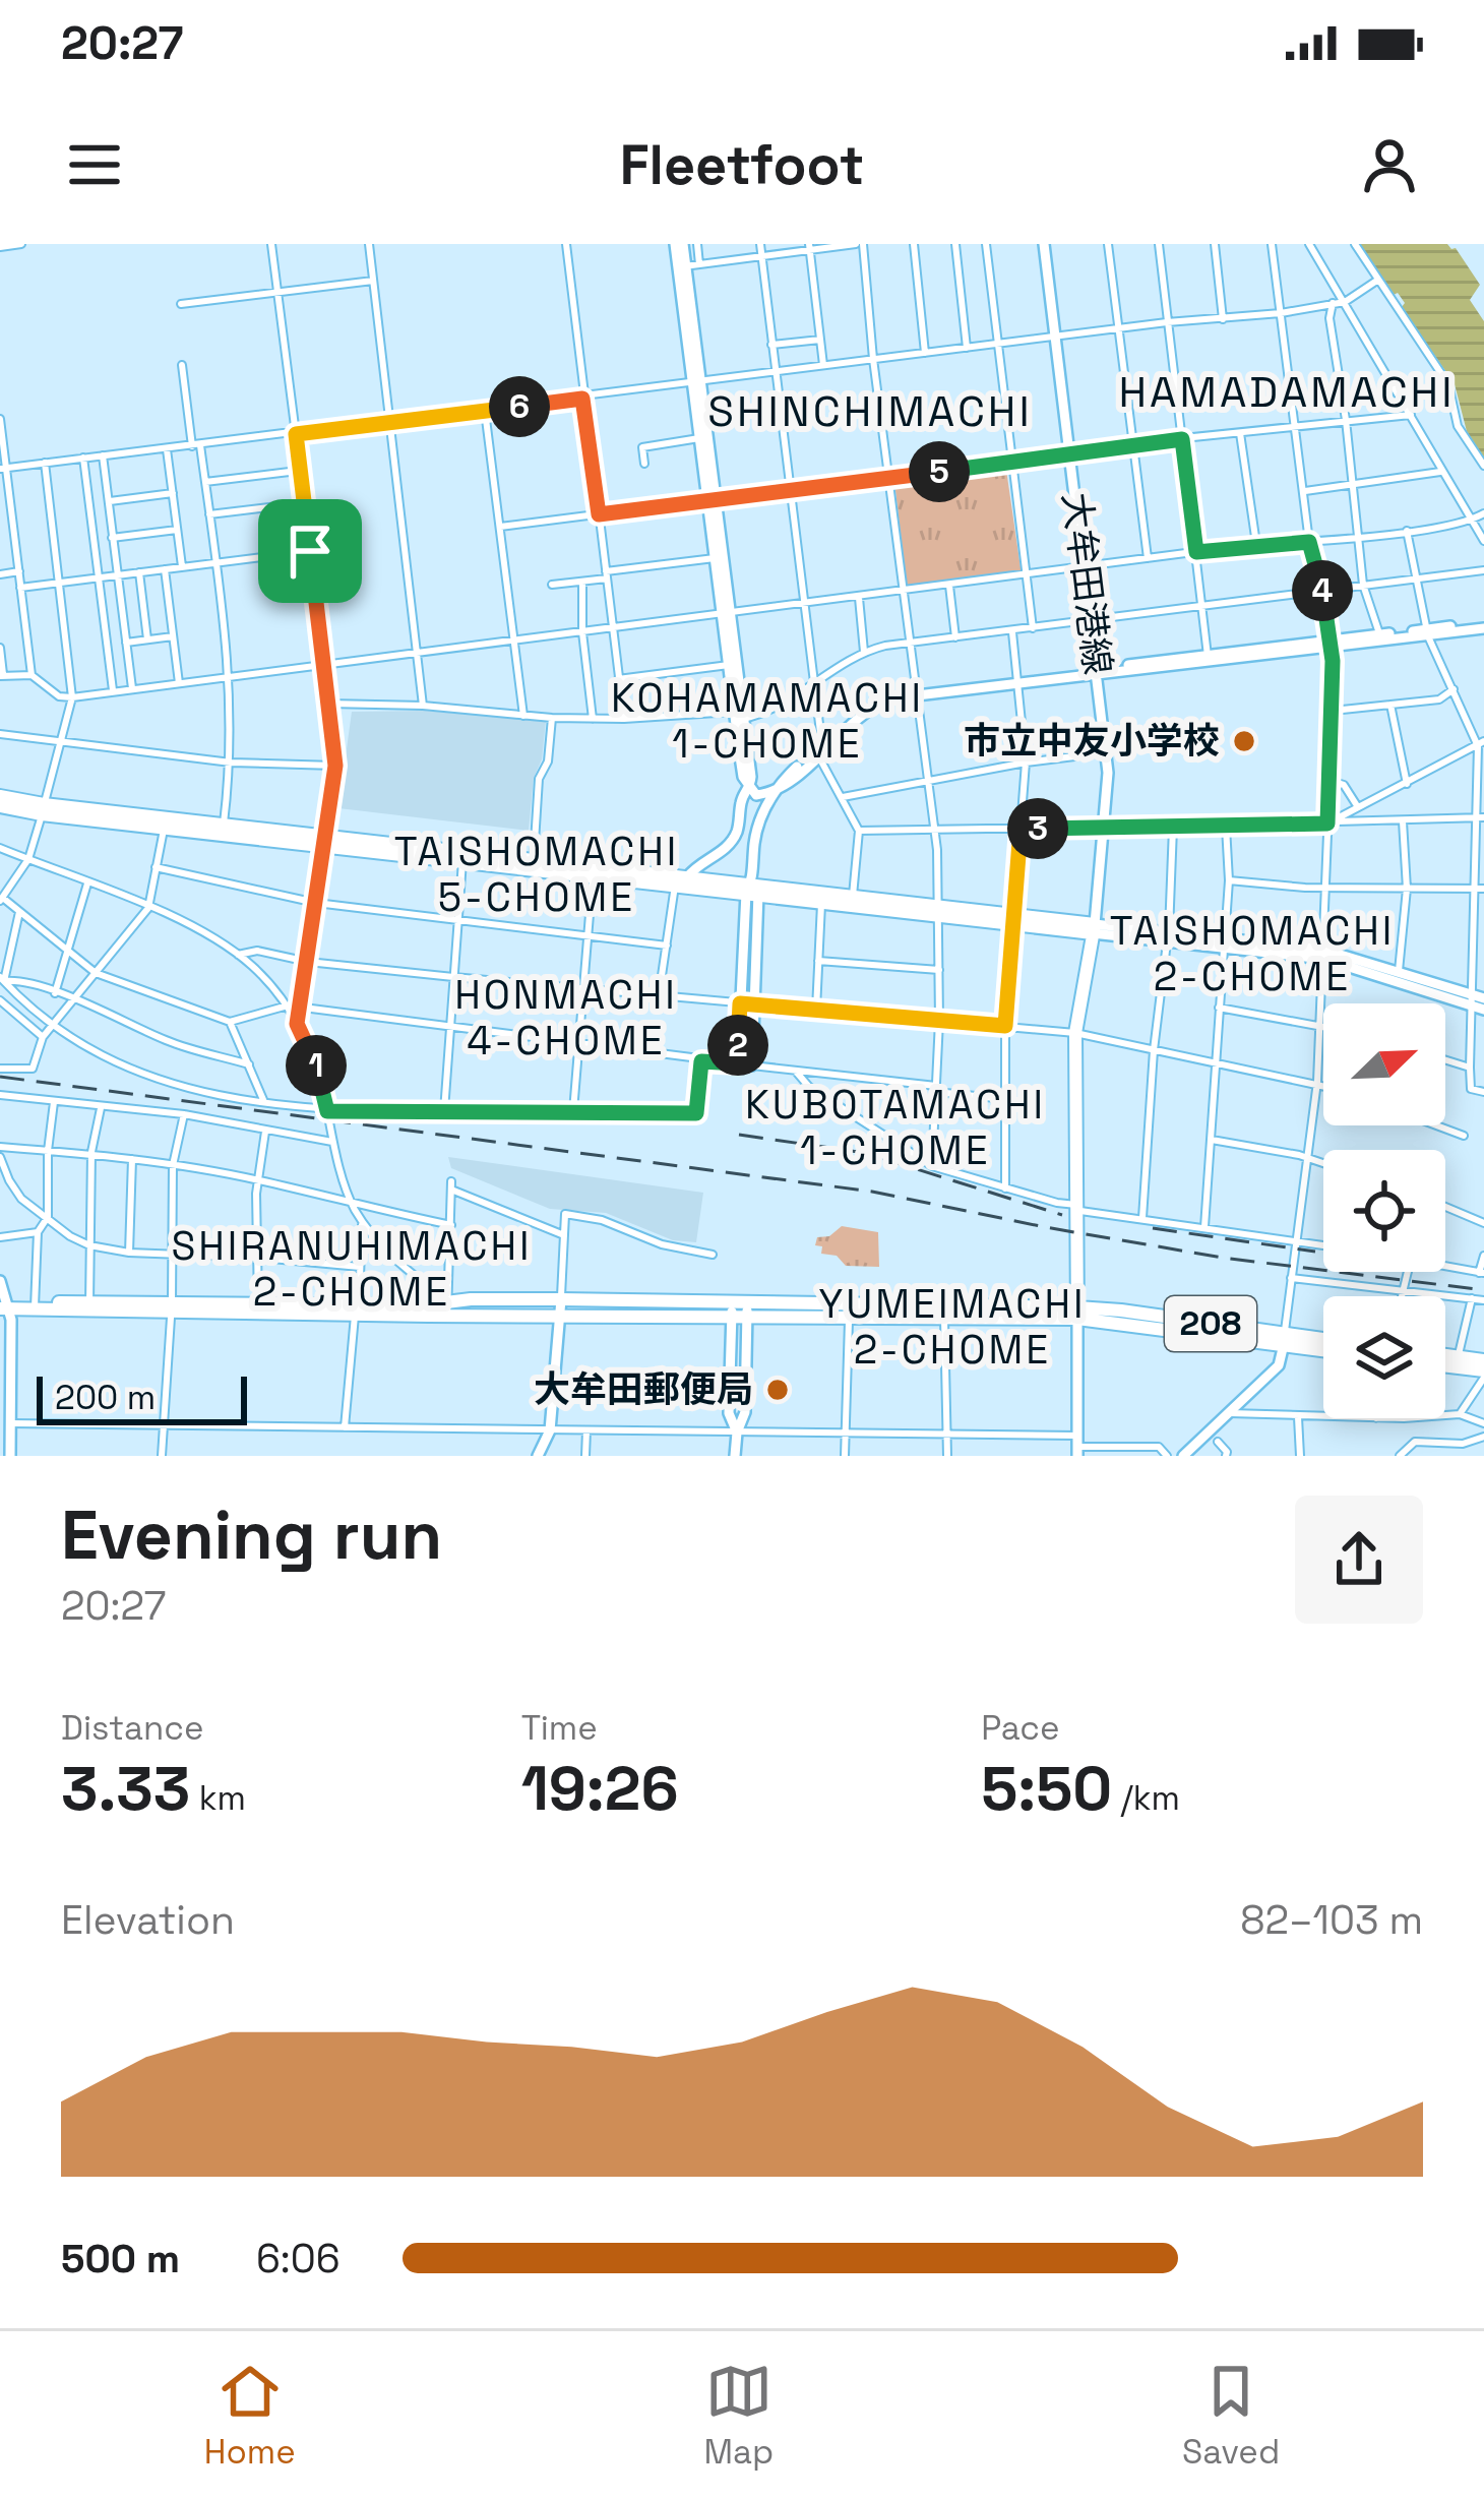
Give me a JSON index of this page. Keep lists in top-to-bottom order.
{
  "streets": {
    "highway": ["208"],
    "street": ["大牟田港線"]
  },
  "districts": [
    "HAMADAMACHI",
    "SHINCHIMACHI",
    "KOHAMAMACHI 1-CHOME",
    "TAISHOMACHI 5-CHOME",
    "TAISHOMACHI 2-CHOME",
    "HONMACHI 4-CHOME",
    "KUBOTAMACHI 1-CHOME",
    "SHIRANUHIMACHI 2-CHOME",
    "YUMEIMACHI 2-CHOME"
  ],
  "places": ["市立中友小学校", "大牟田郵便局"],
  "scale_bar": "200 m",
  "north": "top right",
  "page": {
    "status": "20:27",
    "header": "Fleetfoot",
    "pins": [
      "6",
      "5",
      "4",
      "3",
      "2",
      "1"
    ],
    "scale": "200 m",
    "heading": ["Evening run", "20:27"],
    "stats": [
      ["Distance", "3.33 km"],
      ["Time", "19:26"],
      ["Pace", "5:50 /km"]
    ],
    "chart": ["Elevation", "82–103 m"],
    "list": [
      {
        "name": "500 m",
        "note": "6:06"
      }
    ],
    "tabs": ["Home", "Map", "Saved"]
  }
}
